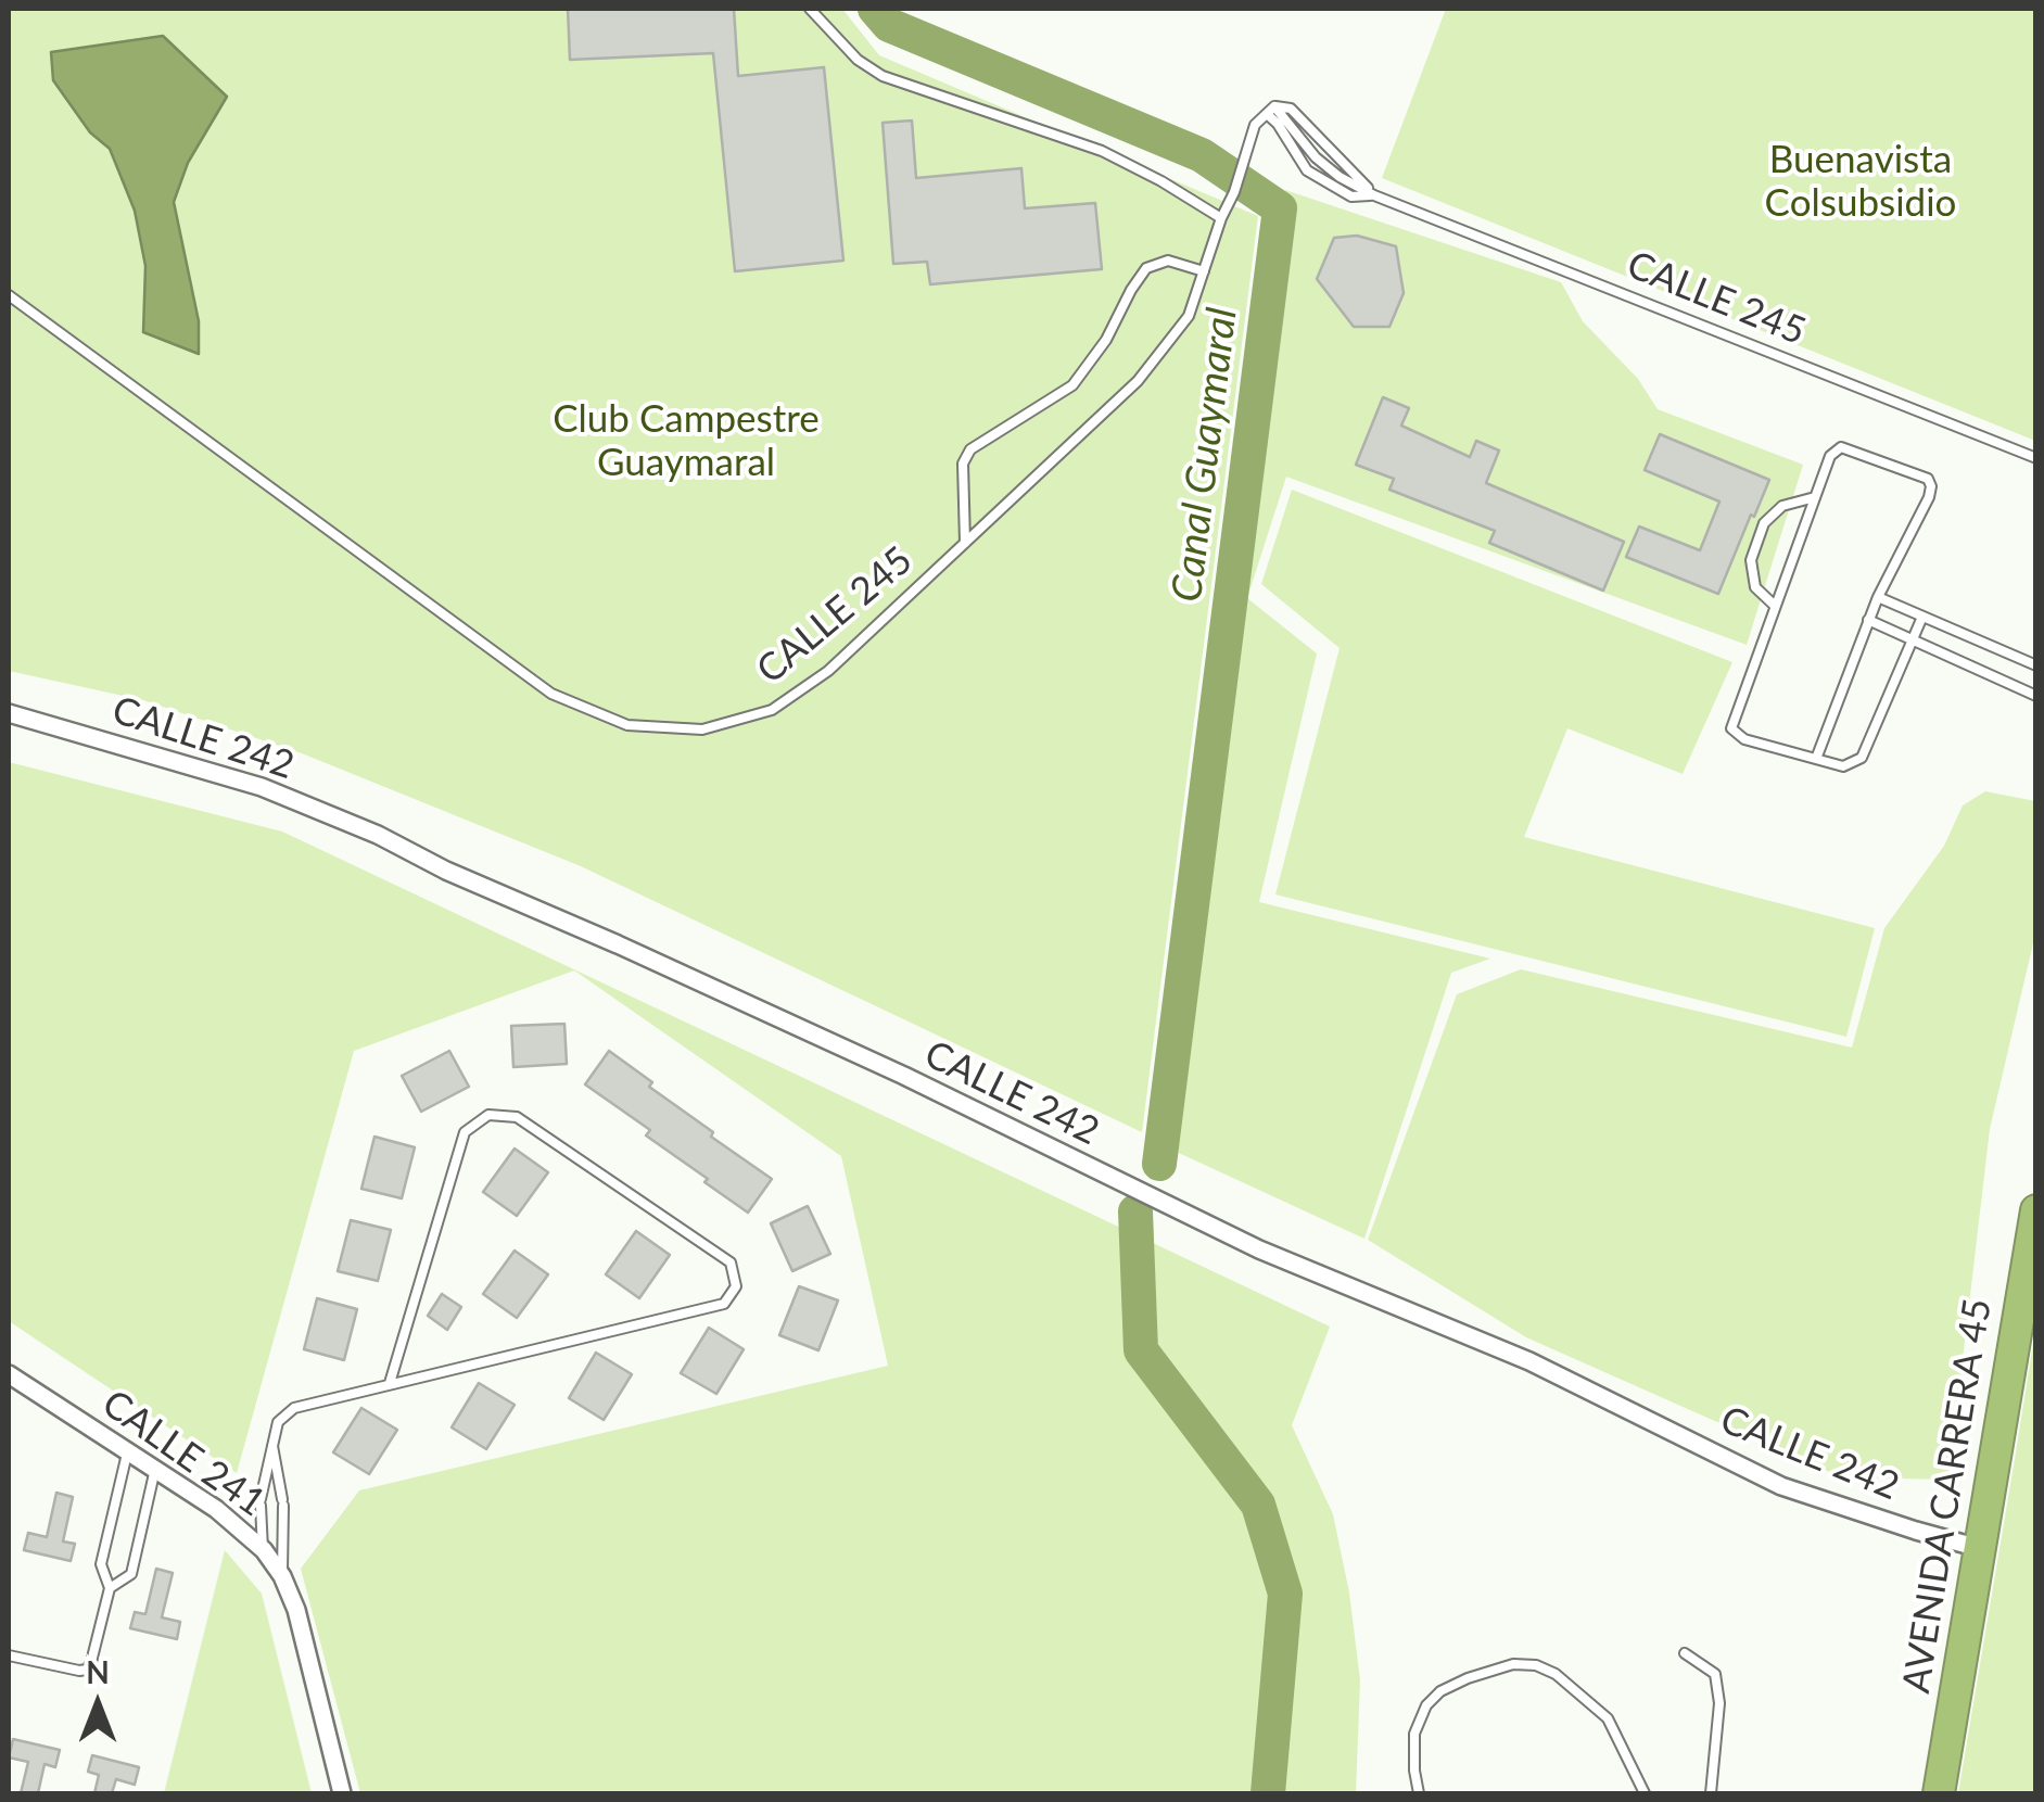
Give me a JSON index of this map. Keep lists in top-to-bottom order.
{
  "streets": {
    "highway": ["AVENIDA CARRERA 45"],
    "street": ["CALLE 242", "CALLE 241"],
    "lane": ["CALLE 245"]
  },
  "crossings": [
    ["CALLE 242", "AVENIDA CARRERA 45"]
  ],
  "water": ["Canal Guaymaral"],
  "parks": ["Buenavista Colsubsidio", "Club Campestre Guaymaral"],
  "north": "top"
}
